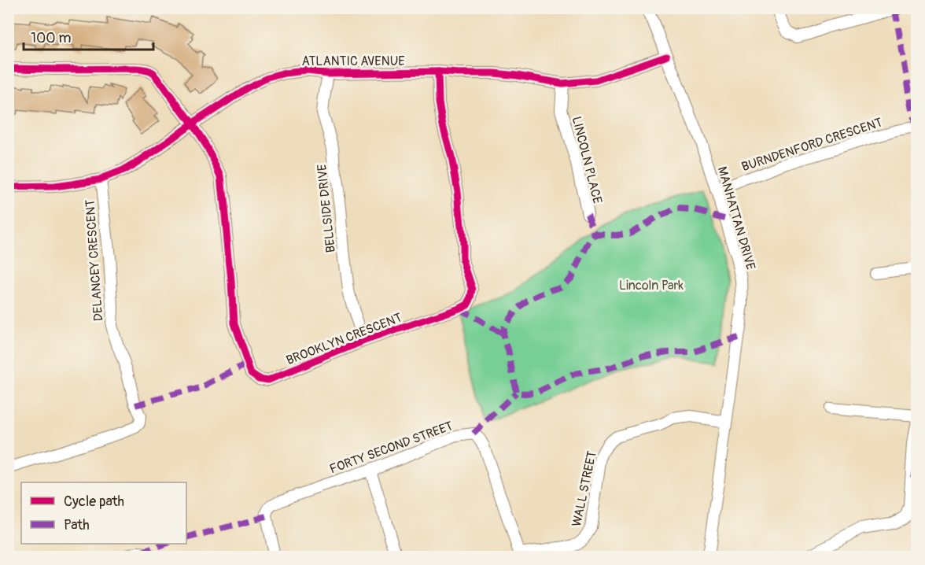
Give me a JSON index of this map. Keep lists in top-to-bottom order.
{
  "streets": {
    "street": [
      "ATLANTIC AVENUE",
      "BURNDENFORD CRESCENT",
      "LINCOLN PLACE",
      "BELLSIDE DRIVE",
      "MANHATTAN DRIVE",
      "DELANCEY CRESCENT",
      "BROOKLYN CRESCENT",
      "FORTY SECOND STREET",
      "WALL STREET"
    ]
  },
  "crossings": [
    ["ATLANTIC AVENUE", "LINCOLN PLACE"],
    ["ATLANTIC AVENUE", "BELLSIDE DRIVE"],
    ["ATLANTIC AVENUE", "MANHATTAN DRIVE"],
    ["ATLANTIC AVENUE", "DELANCEY CRESCENT"],
    ["ATLANTIC AVENUE", "BROOKLYN CRESCENT"],
    ["BURNDENFORD CRESCENT", "MANHATTAN DRIVE"],
    ["BELLSIDE DRIVE", "BROOKLYN CRESCENT"],
    ["MANHATTAN DRIVE", "WALL STREET"],
    ["FORTY SECOND STREET", "WALL STREET"]
  ],
  "parks": ["Lincoln Park"],
  "legend": ["Cycle path", "Path"],
  "scale_bar": "100 m"
}
